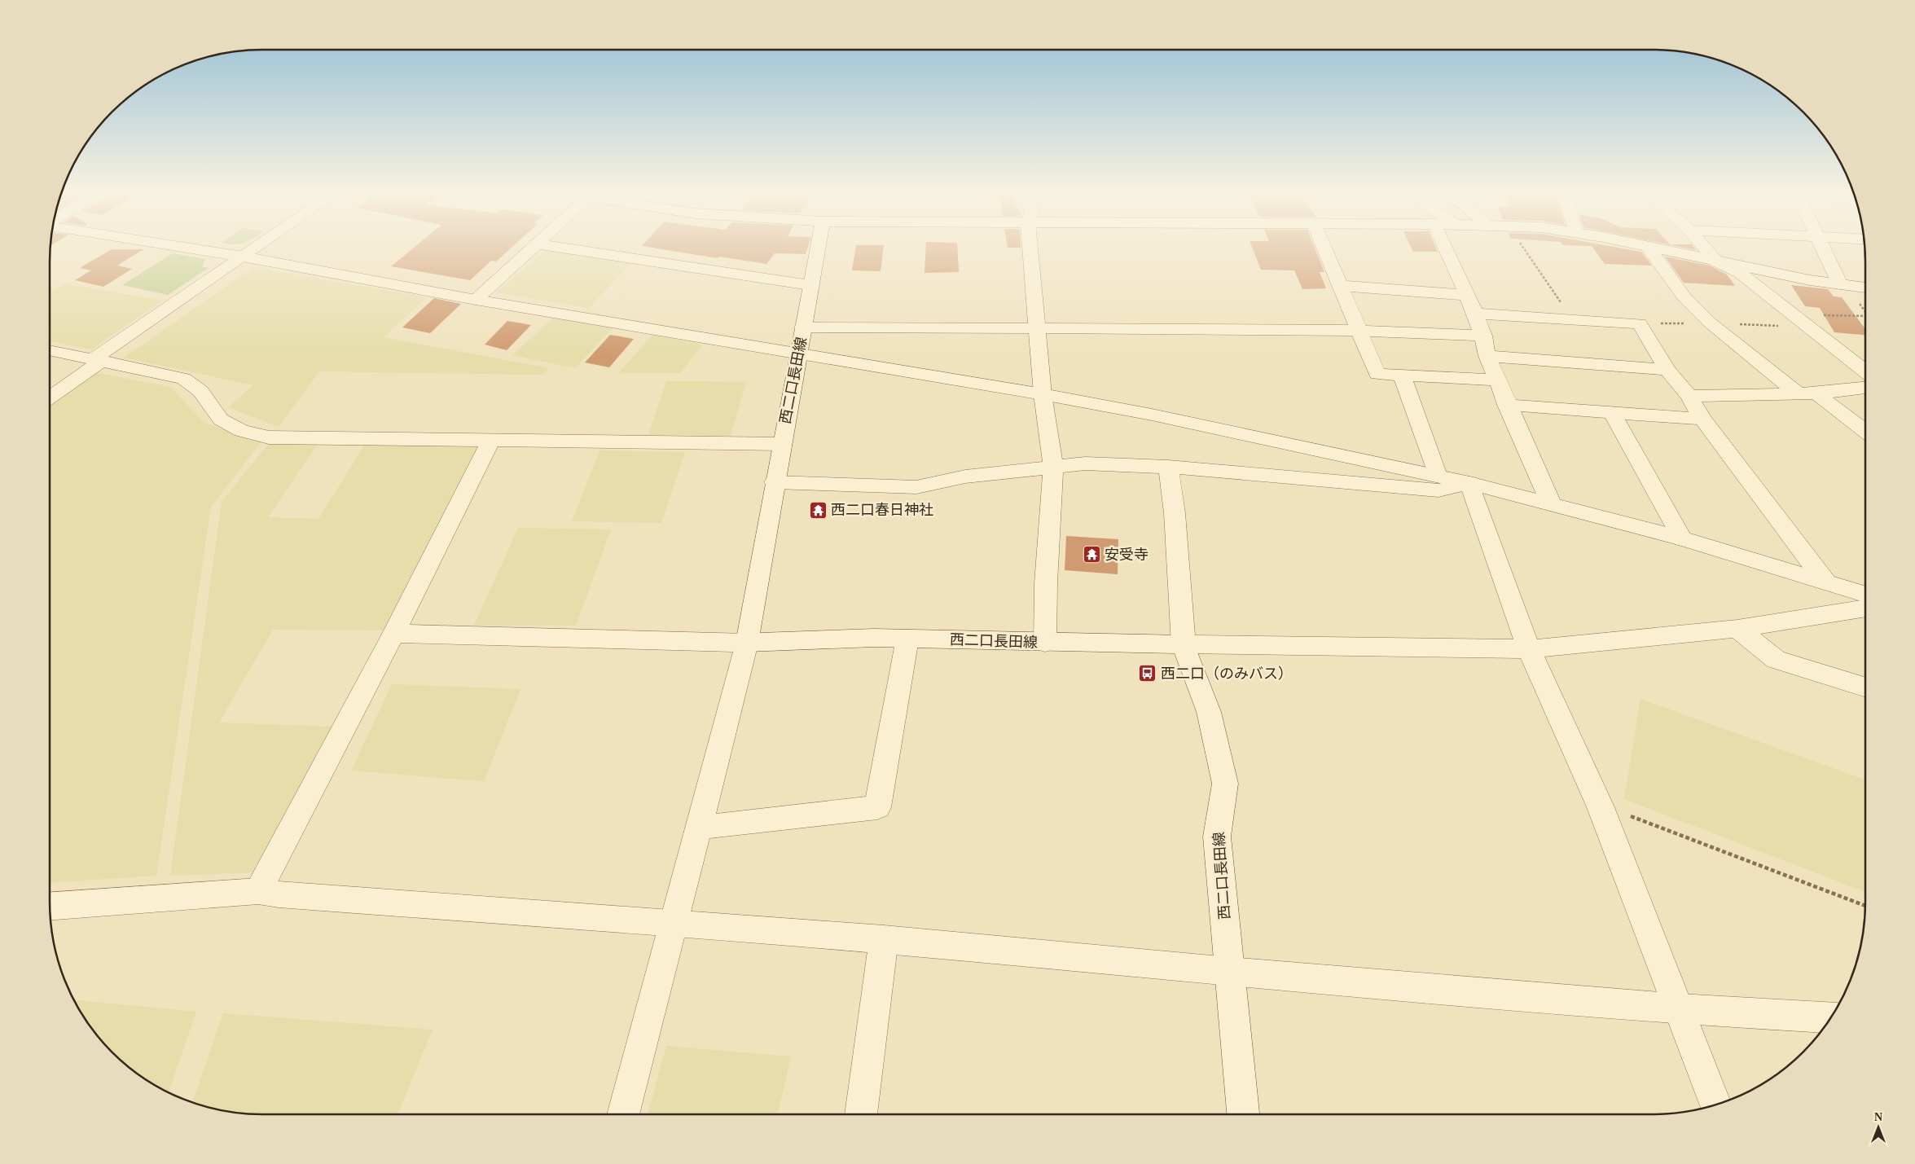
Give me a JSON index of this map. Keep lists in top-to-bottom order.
{
  "streets": {
    "street": ["西二口長田線"]
  },
  "places": {
    "temple": ["西二口春日神社", "安受寺"],
    "bus stop": ["西二口（のみバス）"]
  },
  "north": "top"
}
